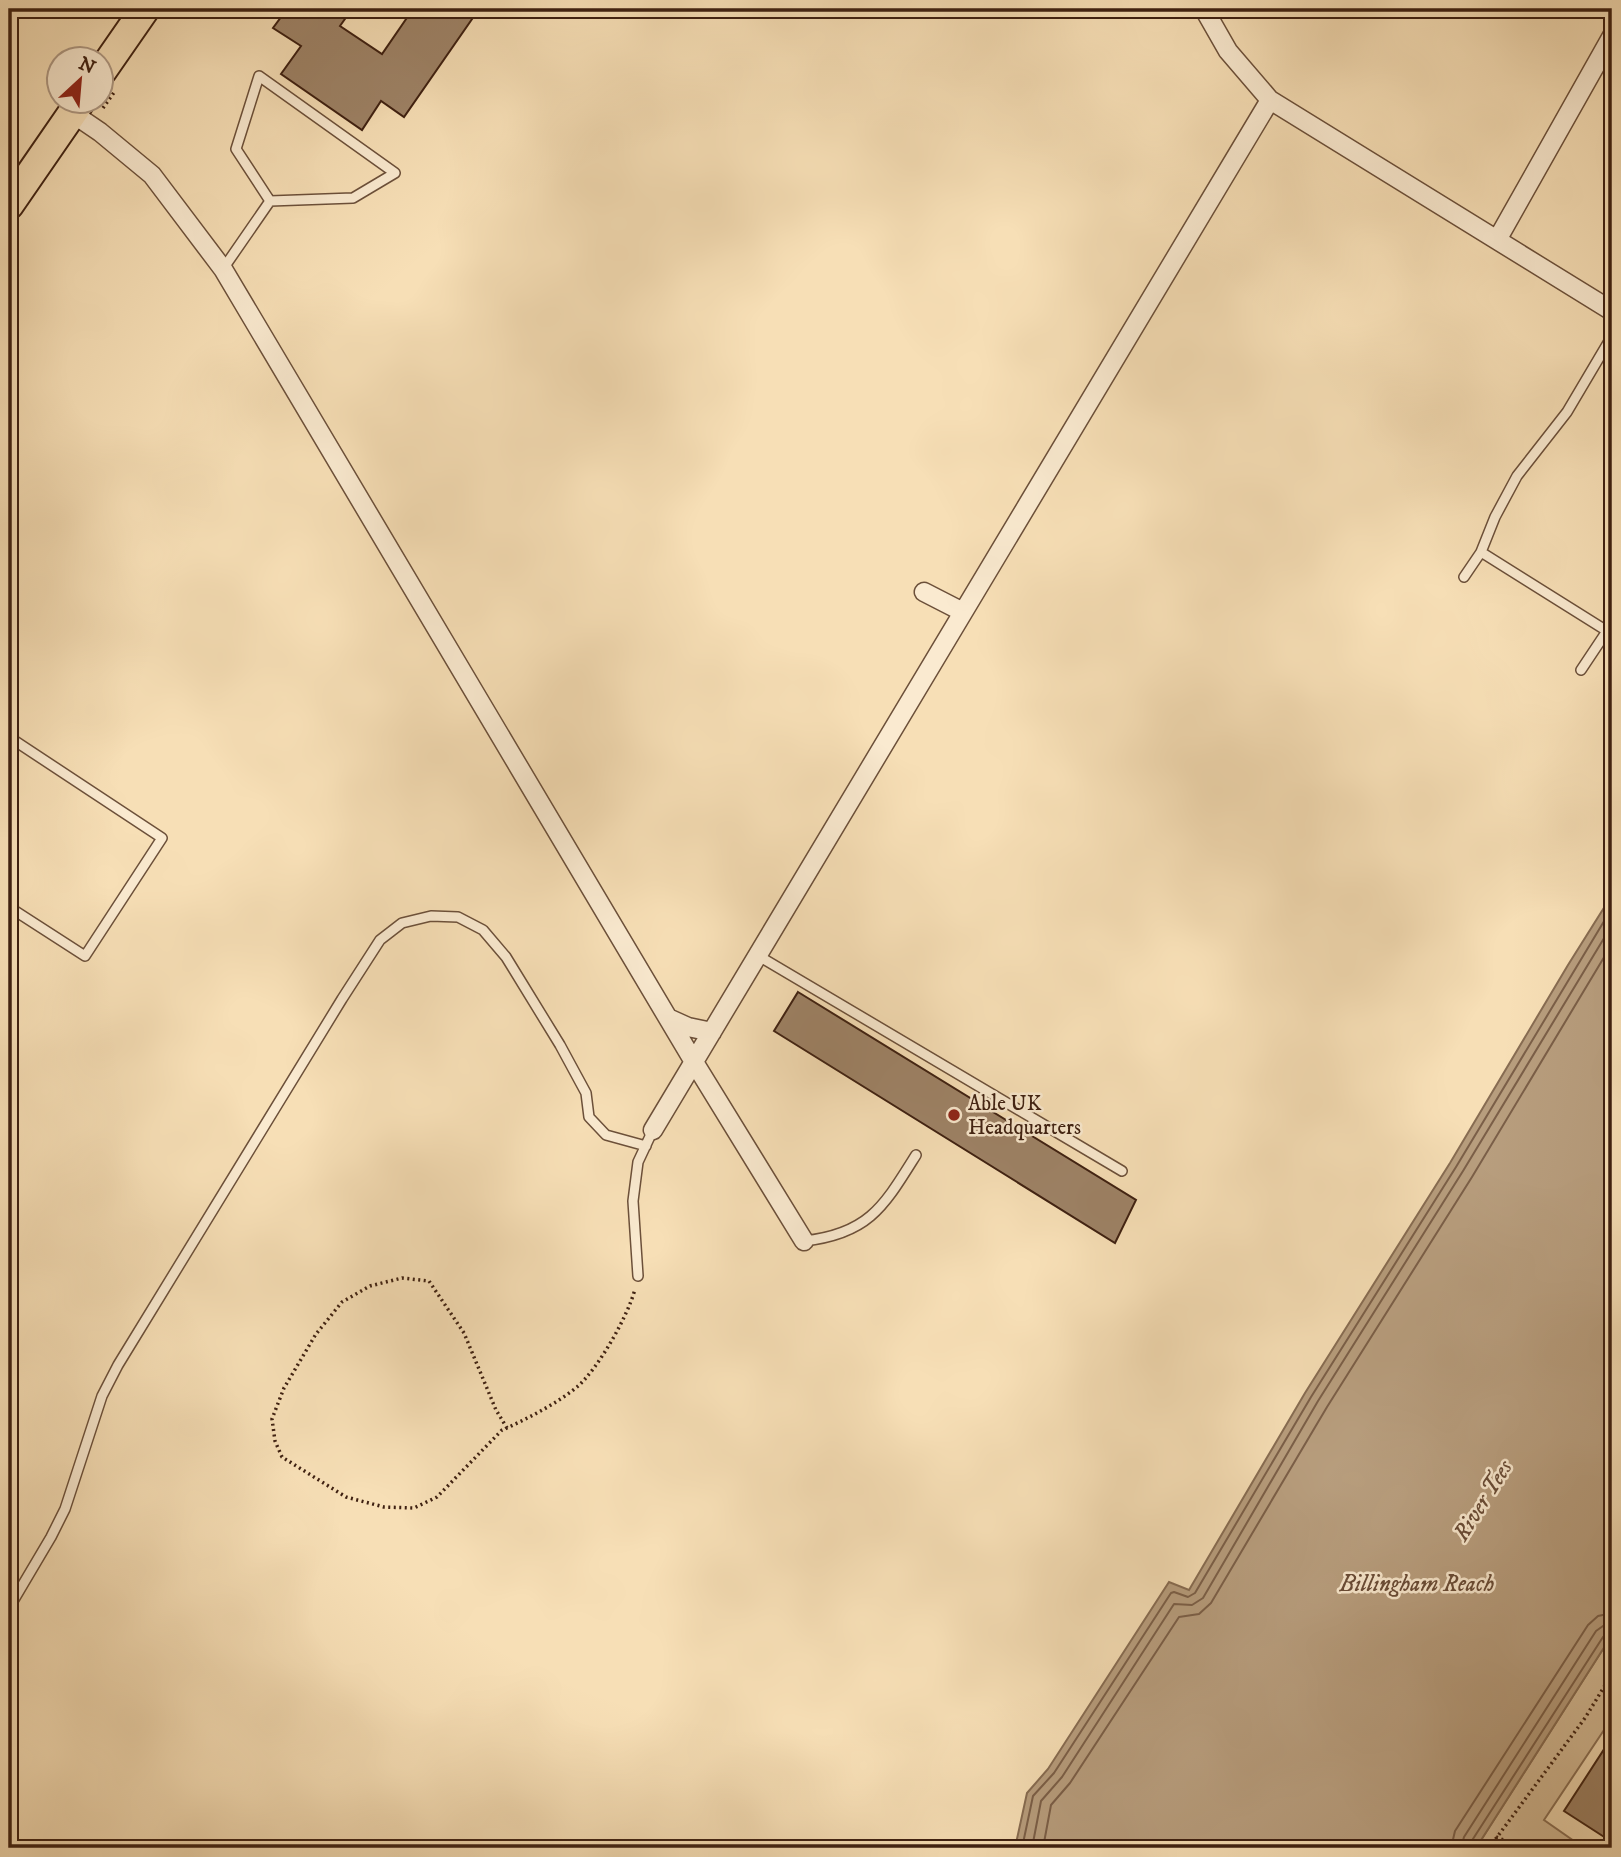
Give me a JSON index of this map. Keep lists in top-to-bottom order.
{
  "water": ["River Tees", "Billingham Reach"],
  "places": ["Able UK Headquarters"],
  "north": "top right"
}
